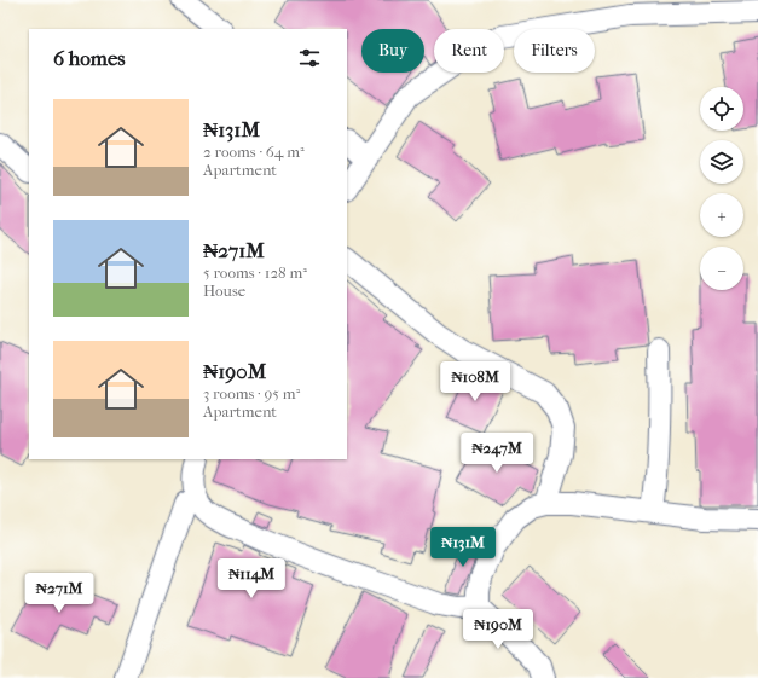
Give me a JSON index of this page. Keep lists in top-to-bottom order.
{
  "page": {
    "chip": ["Buy", "Rent", "Filters"],
    "heading": "6 homes",
    "map_buttons": ["+", "−"],
    "list": [
      {
        "name": "₦131M",
        "note": "2 rooms · 64 m² · Apartment"
      },
      {
        "name": "₦271M",
        "note": "5 rooms · 128 m² · House"
      },
      {
        "name": "₦190M",
        "note": "3 rooms · 95 m² · Apartment"
      }
    ],
    "price": [
      "₦108M",
      "₦247M",
      "₦131M",
      "₦114M",
      "₦271M",
      "₦190M"
    ]
  }
}
